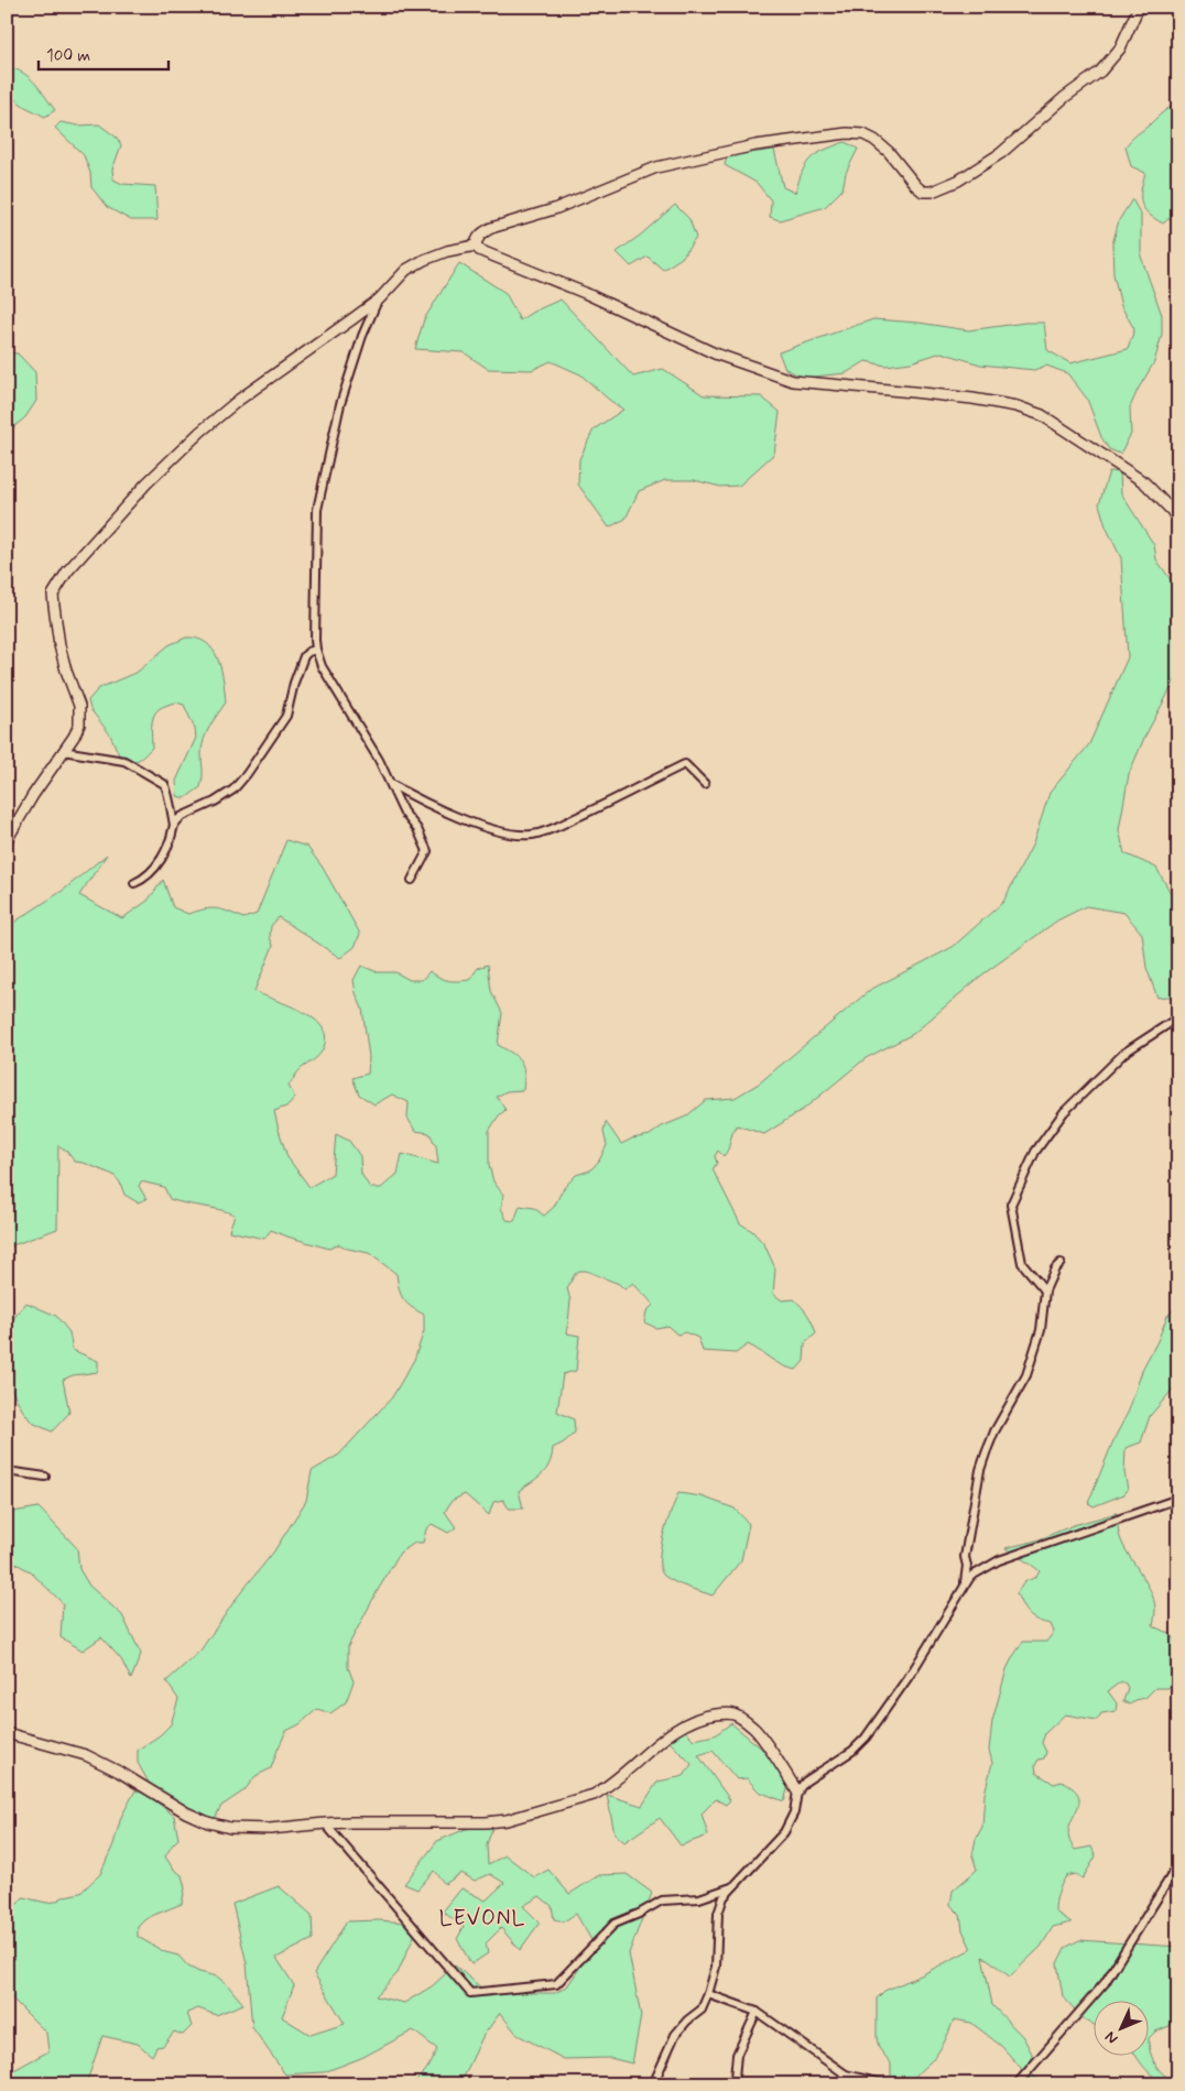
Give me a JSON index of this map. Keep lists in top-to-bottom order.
{
  "districts": ["LEVONL"],
  "scale_bar": "100 m",
  "north": "bottom left"
}
